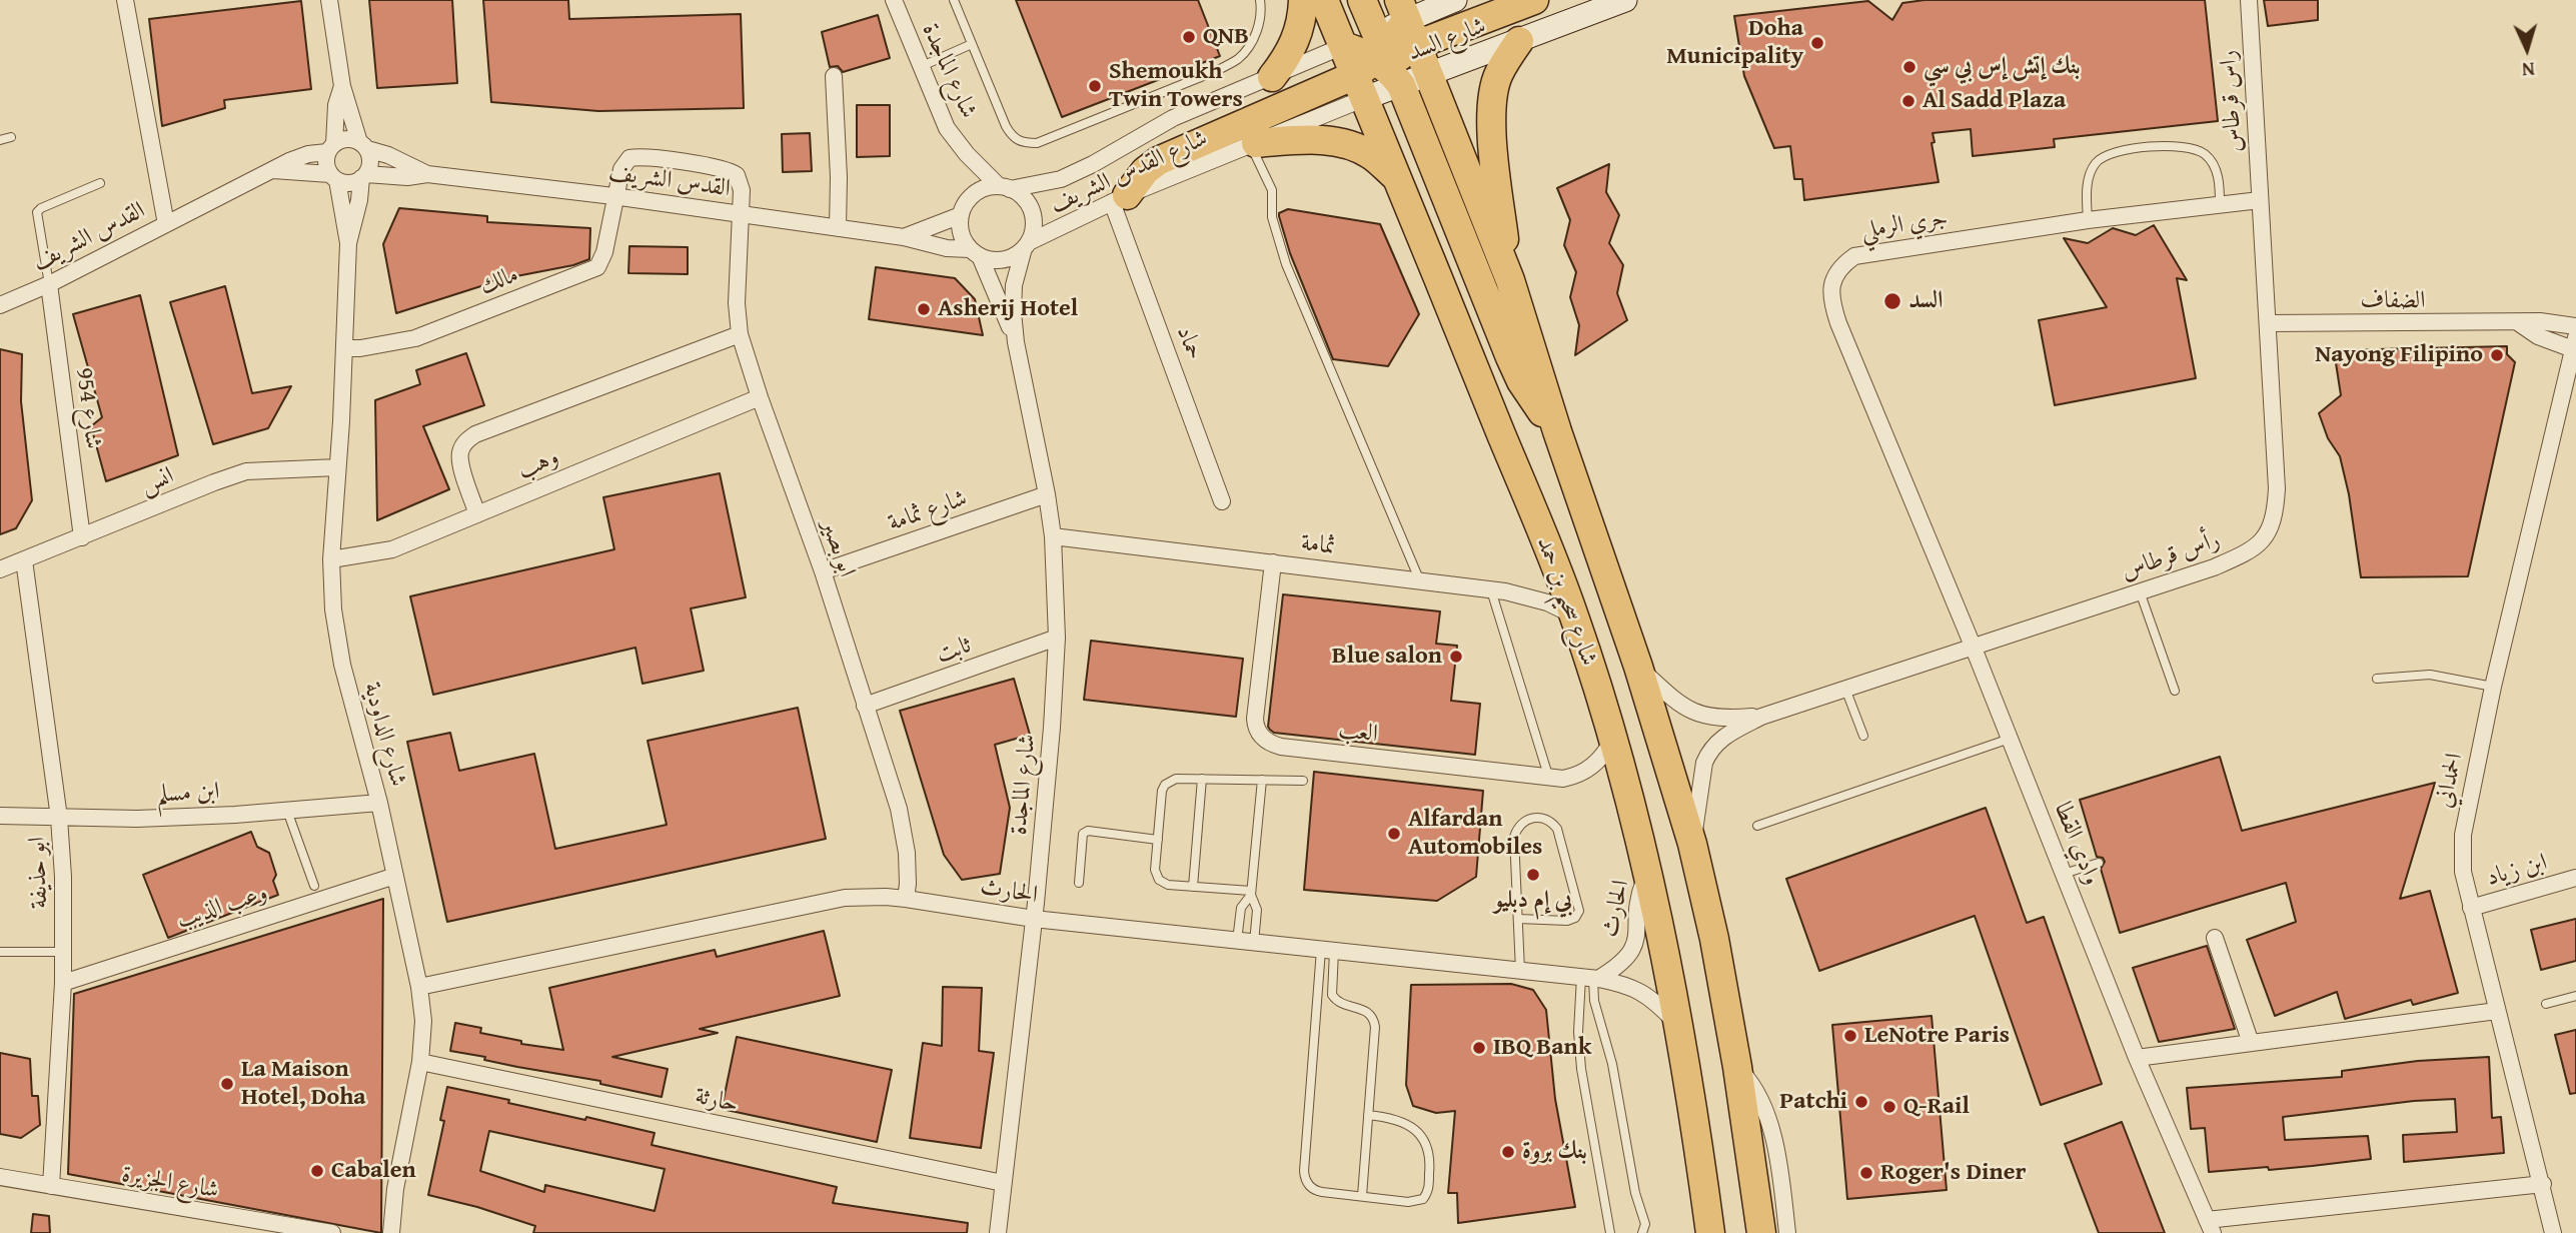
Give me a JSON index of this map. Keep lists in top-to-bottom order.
{
  "streets": {
    "highway": ["شارع سحيم بن حمد"],
    "main road": ["شارع السد"],
    "street": [
      "شارع الماجدة",
      "راس قرطاس",
      "شارع القدس الشريف",
      "القدس الشريف",
      "جري الرملي",
      "مالك",
      "الضفاف",
      "حماد",
      "شارع 954",
      "وهب",
      "انس",
      "شارع ثمامة",
      "ثمامة",
      "ابو بصير",
      "رأس قرطاس",
      "ثابت",
      "العب",
      "شارع الداودية",
      "الحمداني",
      "ابن مسلم",
      "وادي القطا",
      "ابن زياد",
      "ابو حذيفة",
      "الحارث",
      "وعب الذيب",
      "حارثة",
      "شارع الجزيرة"
    ]
  },
  "crossings": [
    ["شارع السد", "شارع القدس الشريف"],
    ["شارع السد", "شارع سحيم بن حمد"],
    ["شارع الماجدة", "شارع القدس الشريف"],
    ["شارع الماجدة", "القدس الشريف"],
    ["شارع الماجدة", "شارع ثمامة"],
    ["شارع الماجدة", "ثمامة"],
    ["شارع الماجدة", "ثابت"],
    ["شارع الماجدة", "الحارث"],
    ["شارع الماجدة", "حارثة"],
    ["راس قرطاس", "جري الرملي"],
    ["راس قرطاس", "رأس قرطاس"],
    ["شارع القدس الشريف", "القدس الشريف"],
    ["شارع القدس الشريف", "حماد"],
    ["شارع القدس الشريف", "شارع سحيم بن حمد"],
    ["القدس الشريف", "مالك"],
    ["القدس الشريف", "شارع 954"],
    ["القدس الشريف", "ابو بصير"],
    ["القدس الشريف", "شارع الداودية"],
    ["جري الرملي", "رأس قرطاس"],
    ["جري الرملي", "وادي القطا"],
    ["مالك", "ابو بصير"],
    ["مالك", "شارع الداودية"],
    ["الضفاف", "رأس قرطاس"],
    ["الضفاف", "الحمداني"],
    ["شارع 954", "انس"],
    ["وهب", "ابو بصير"],
    ["وهب", "شارع الداودية"],
    ["انس", "شارع الداودية"],
    ["انس", "ابو حذيفة"],
    ["شارع ثمامة", "ابو بصير"],
    ["ثمامة", "شارع سحيم بن حمد"],
    ["ثمامة", "العب"],
    ["ابو بصير", "ثابت"],
    ["ابو بصير", "الحارث"],
    ["رأس قرطاس", "شارع سحيم بن حمد"],
    ["رأس قرطاس", "وادي القطا"],
    ["شارع سحيم بن حمد", "العب"],
    ["شارع سحيم بن حمد", "الحارث"],
    ["شارع الداودية", "ابن مسلم"],
    ["شارع الداودية", "الحارث"],
    ["شارع الداودية", "وعب الذيب"],
    ["شارع الداودية", "حارثة"],
    ["الحمداني", "وادي القطا"],
    ["الحمداني", "ابن زياد"],
    ["ابن مسلم", "ابو حذيفة"],
    ["ابو حذيفة", "وعب الذيب"],
    ["ابو حذيفة", "شارع الجزيرة"]
  ],
  "places": [
    "QNB",
    "Doha Municipality",
    "بنك إتش إس بي سي",
    "Shemoukh Twin Towers",
    "Al Sadd Plaza",
    "السد",
    "Asherij Hotel",
    "Nayong Filipino",
    "Blue salon",
    "Alfardan Automobiles",
    "بي إم دبليو",
    "LeNotre Paris",
    "IBQ Bank",
    "La Maison Hotel, Doha",
    "Patchi",
    "Q-Rail",
    "بنك بروة",
    "Cabalen",
    "Roger's Diner"
  ],
  "north": "bottom"
}
